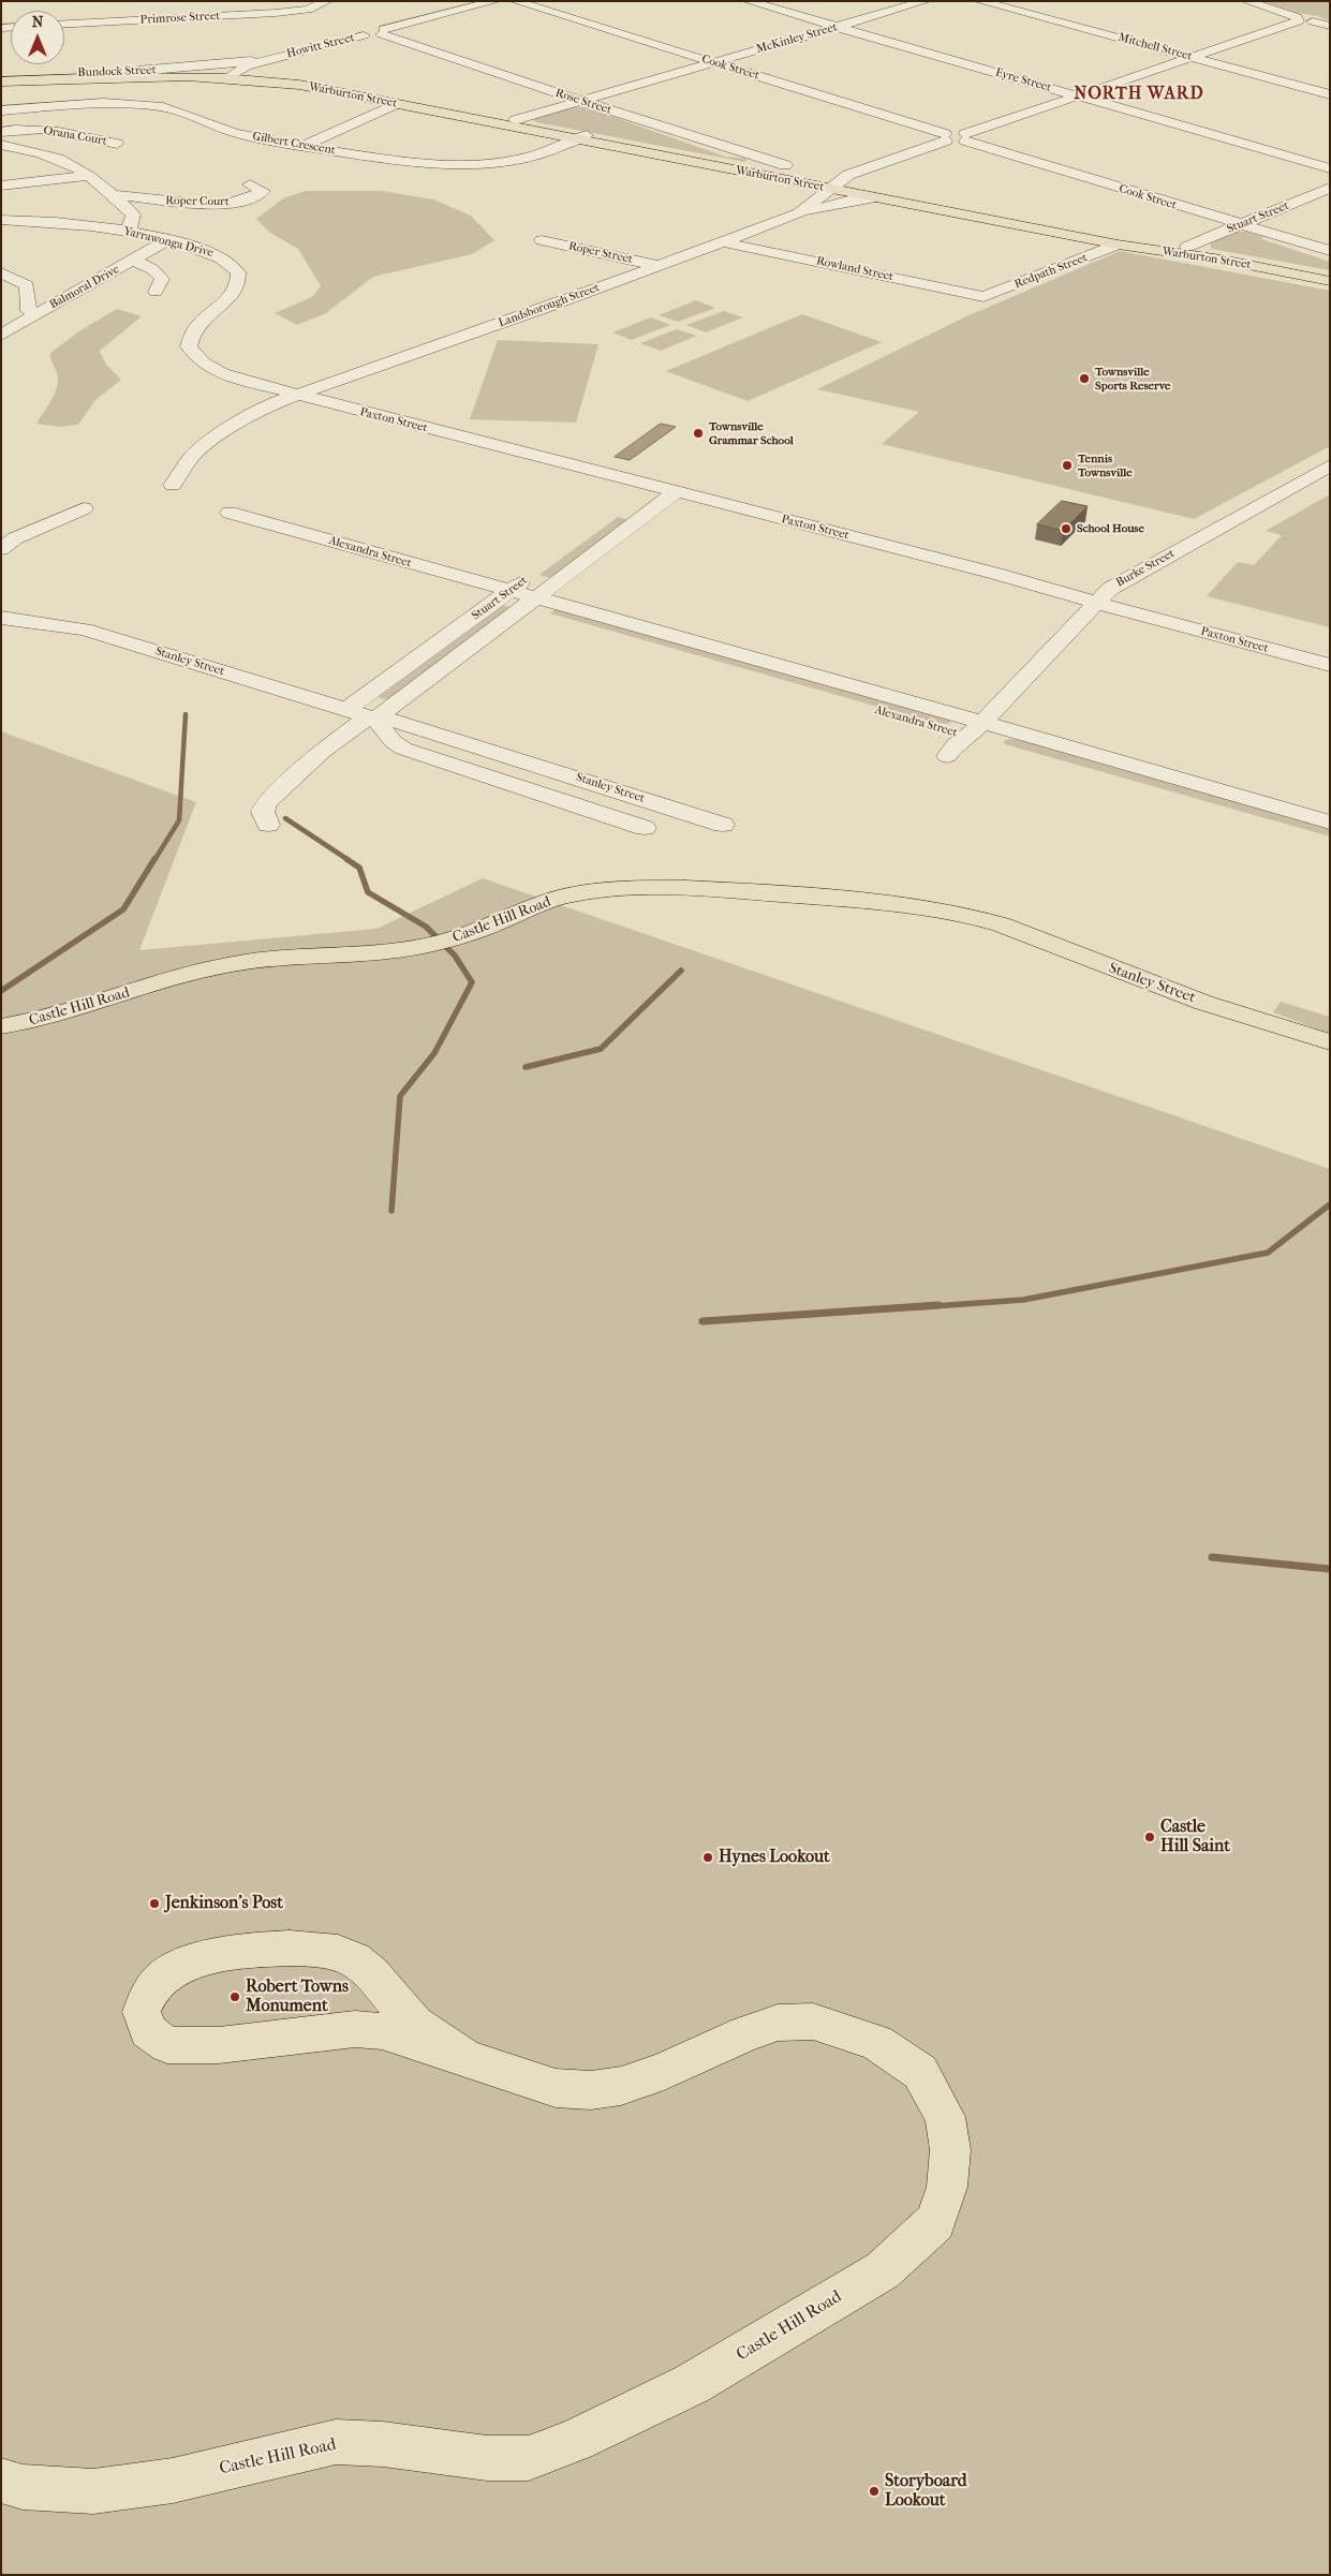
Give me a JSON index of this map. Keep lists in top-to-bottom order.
{
  "streets": {
    "main road": [
      "Bundock Street",
      "Warburton Street",
      "Stanley Street",
      "Castle Hill Road"
    ],
    "street": [
      "Primrose Street",
      "McKinley Street",
      "Howitt Street",
      "Mitchell Street",
      "Cook Street",
      "Eyre Street",
      "Rose Street",
      "Orana Court",
      "Gilbert Crescent",
      "Roper Court",
      "Stuart Street",
      "Yarrawonga Drive",
      "Roper Street",
      "Rowland Street",
      "Redpath Street",
      "Balmoral Drive",
      "Landsborough Street",
      "Paxton Street",
      "Alexandra Street",
      "Burke Street"
    ]
  },
  "crossings": [
    ["McKinley Street", "Cook Street"],
    ["McKinley Street", "Eyre Street"],
    ["McKinley Street", "Warburton Street"],
    ["McKinley Street", "Rose Street"],
    ["Howitt Street", "Bundock Street"],
    ["Howitt Street", "Warburton Street"],
    ["Howitt Street", "Rose Street"],
    ["Cook Street", "Stuart Street"],
    ["Cook Street", "Landsborough Street"],
    ["Bundock Street", "Warburton Street"],
    ["Warburton Street", "Gilbert Crescent"],
    ["Warburton Street", "Stuart Street"],
    ["Warburton Street", "Redpath Street"],
    ["Warburton Street", "Landsborough Street"],
    ["Stuart Street", "Paxton Street"],
    ["Stuart Street", "Alexandra Street"],
    ["Stuart Street", "Stanley Street"],
    ["Yarrawonga Drive", "Balmoral Drive"],
    ["Yarrawonga Drive", "Landsborough Street"],
    ["Yarrawonga Drive", "Paxton Street"],
    ["Roper Street", "Landsborough Street"],
    ["Rowland Street", "Redpath Street"],
    ["Rowland Street", "Landsborough Street"],
    ["Landsborough Street", "Paxton Street"],
    ["Paxton Street", "Burke Street"],
    ["Alexandra Street", "Burke Street"],
    ["Stanley Street", "Castle Hill Road"]
  ],
  "districts": ["NORTH WARD"],
  "places": [
    "Townsville Sports Reserve",
    "Townsville Grammar School",
    "Tennis Townsville",
    "School House",
    "Castle Hill Saint",
    "Hynes Lookout",
    "Jenkinson's Post",
    "Robert Towns Monument",
    "Storyboard Lookout"
  ],
  "north": "top"
}
